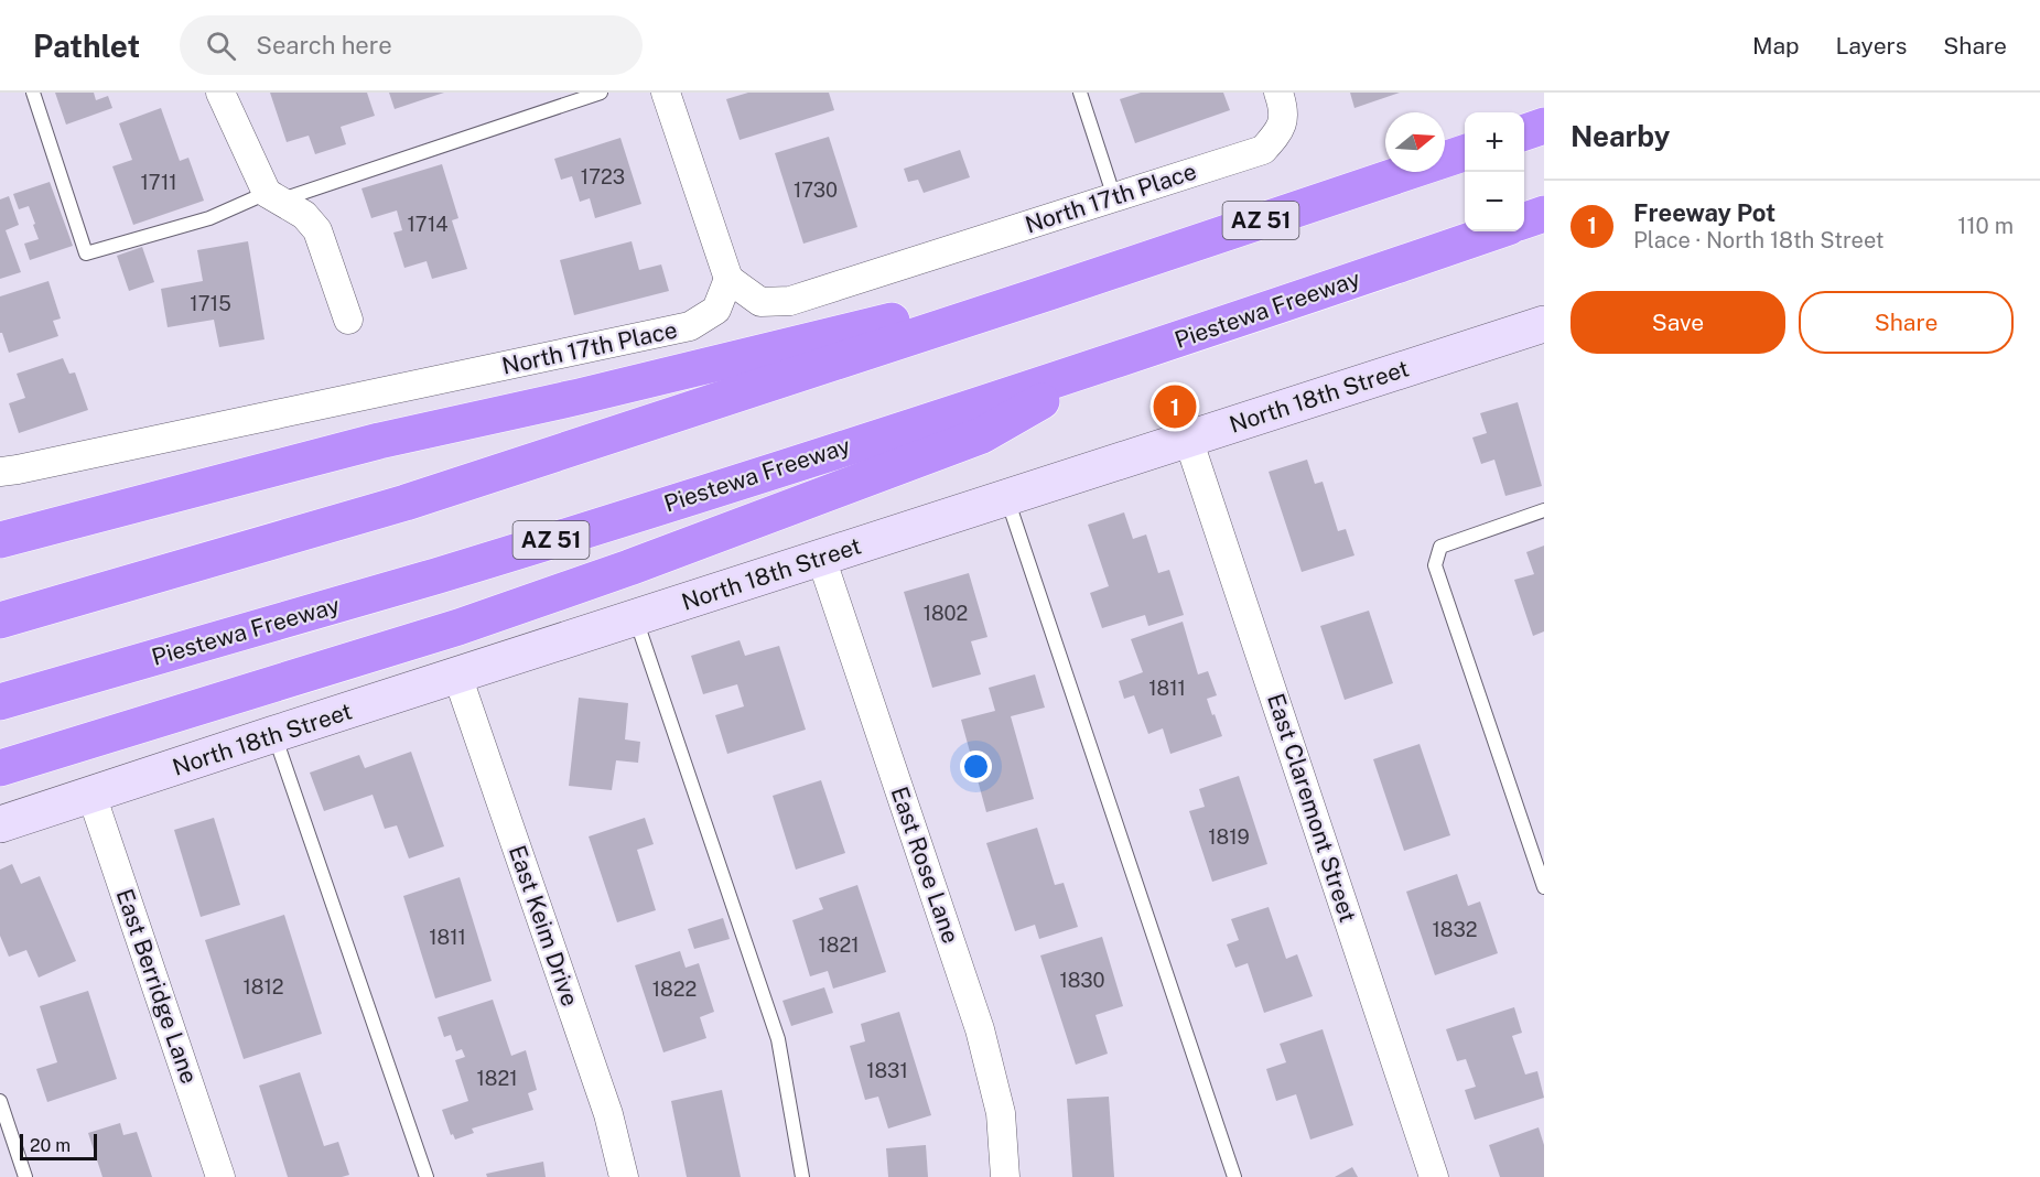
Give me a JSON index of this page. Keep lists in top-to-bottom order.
{
  "streets": {
    "highway": ["AZ 51", "Piestewa Freeway"],
    "street": [
      "North 17th Place",
      "North 18th Street",
      "East Claremont Street",
      "East Rose Lane",
      "East Keim Drive",
      "East Berridge Lane"
    ]
  },
  "crossings": [
    ["North 18th Street", "East Claremont Street"],
    ["North 18th Street", "East Rose Lane"],
    ["North 18th Street", "East Keim Drive"],
    ["North 18th Street", "East Berridge Lane"]
  ],
  "house_numbers": [
    "1723",
    "1711",
    "1730",
    "1714",
    "1715",
    "1802",
    "1811",
    "1819",
    "1832",
    "1811",
    "1821",
    "1830",
    "1812",
    "1822",
    "1831",
    "1821"
  ],
  "scale_bar": "20 m",
  "north": "right",
  "page": {
    "header": "Pathlet",
    "search": "Search here",
    "nav": ["Map", "Layers", "Share"],
    "heading": "Nearby",
    "map_buttons": ["+", "−"],
    "list": [
      {
        "mark": "1",
        "name": "Freeway Pot",
        "note": "Place · North 18th Street",
        "value": "110 m"
      }
    ],
    "buttons": ["Save", "Share"],
    "pins": "1",
    "scale": "20 m"
  }
}
